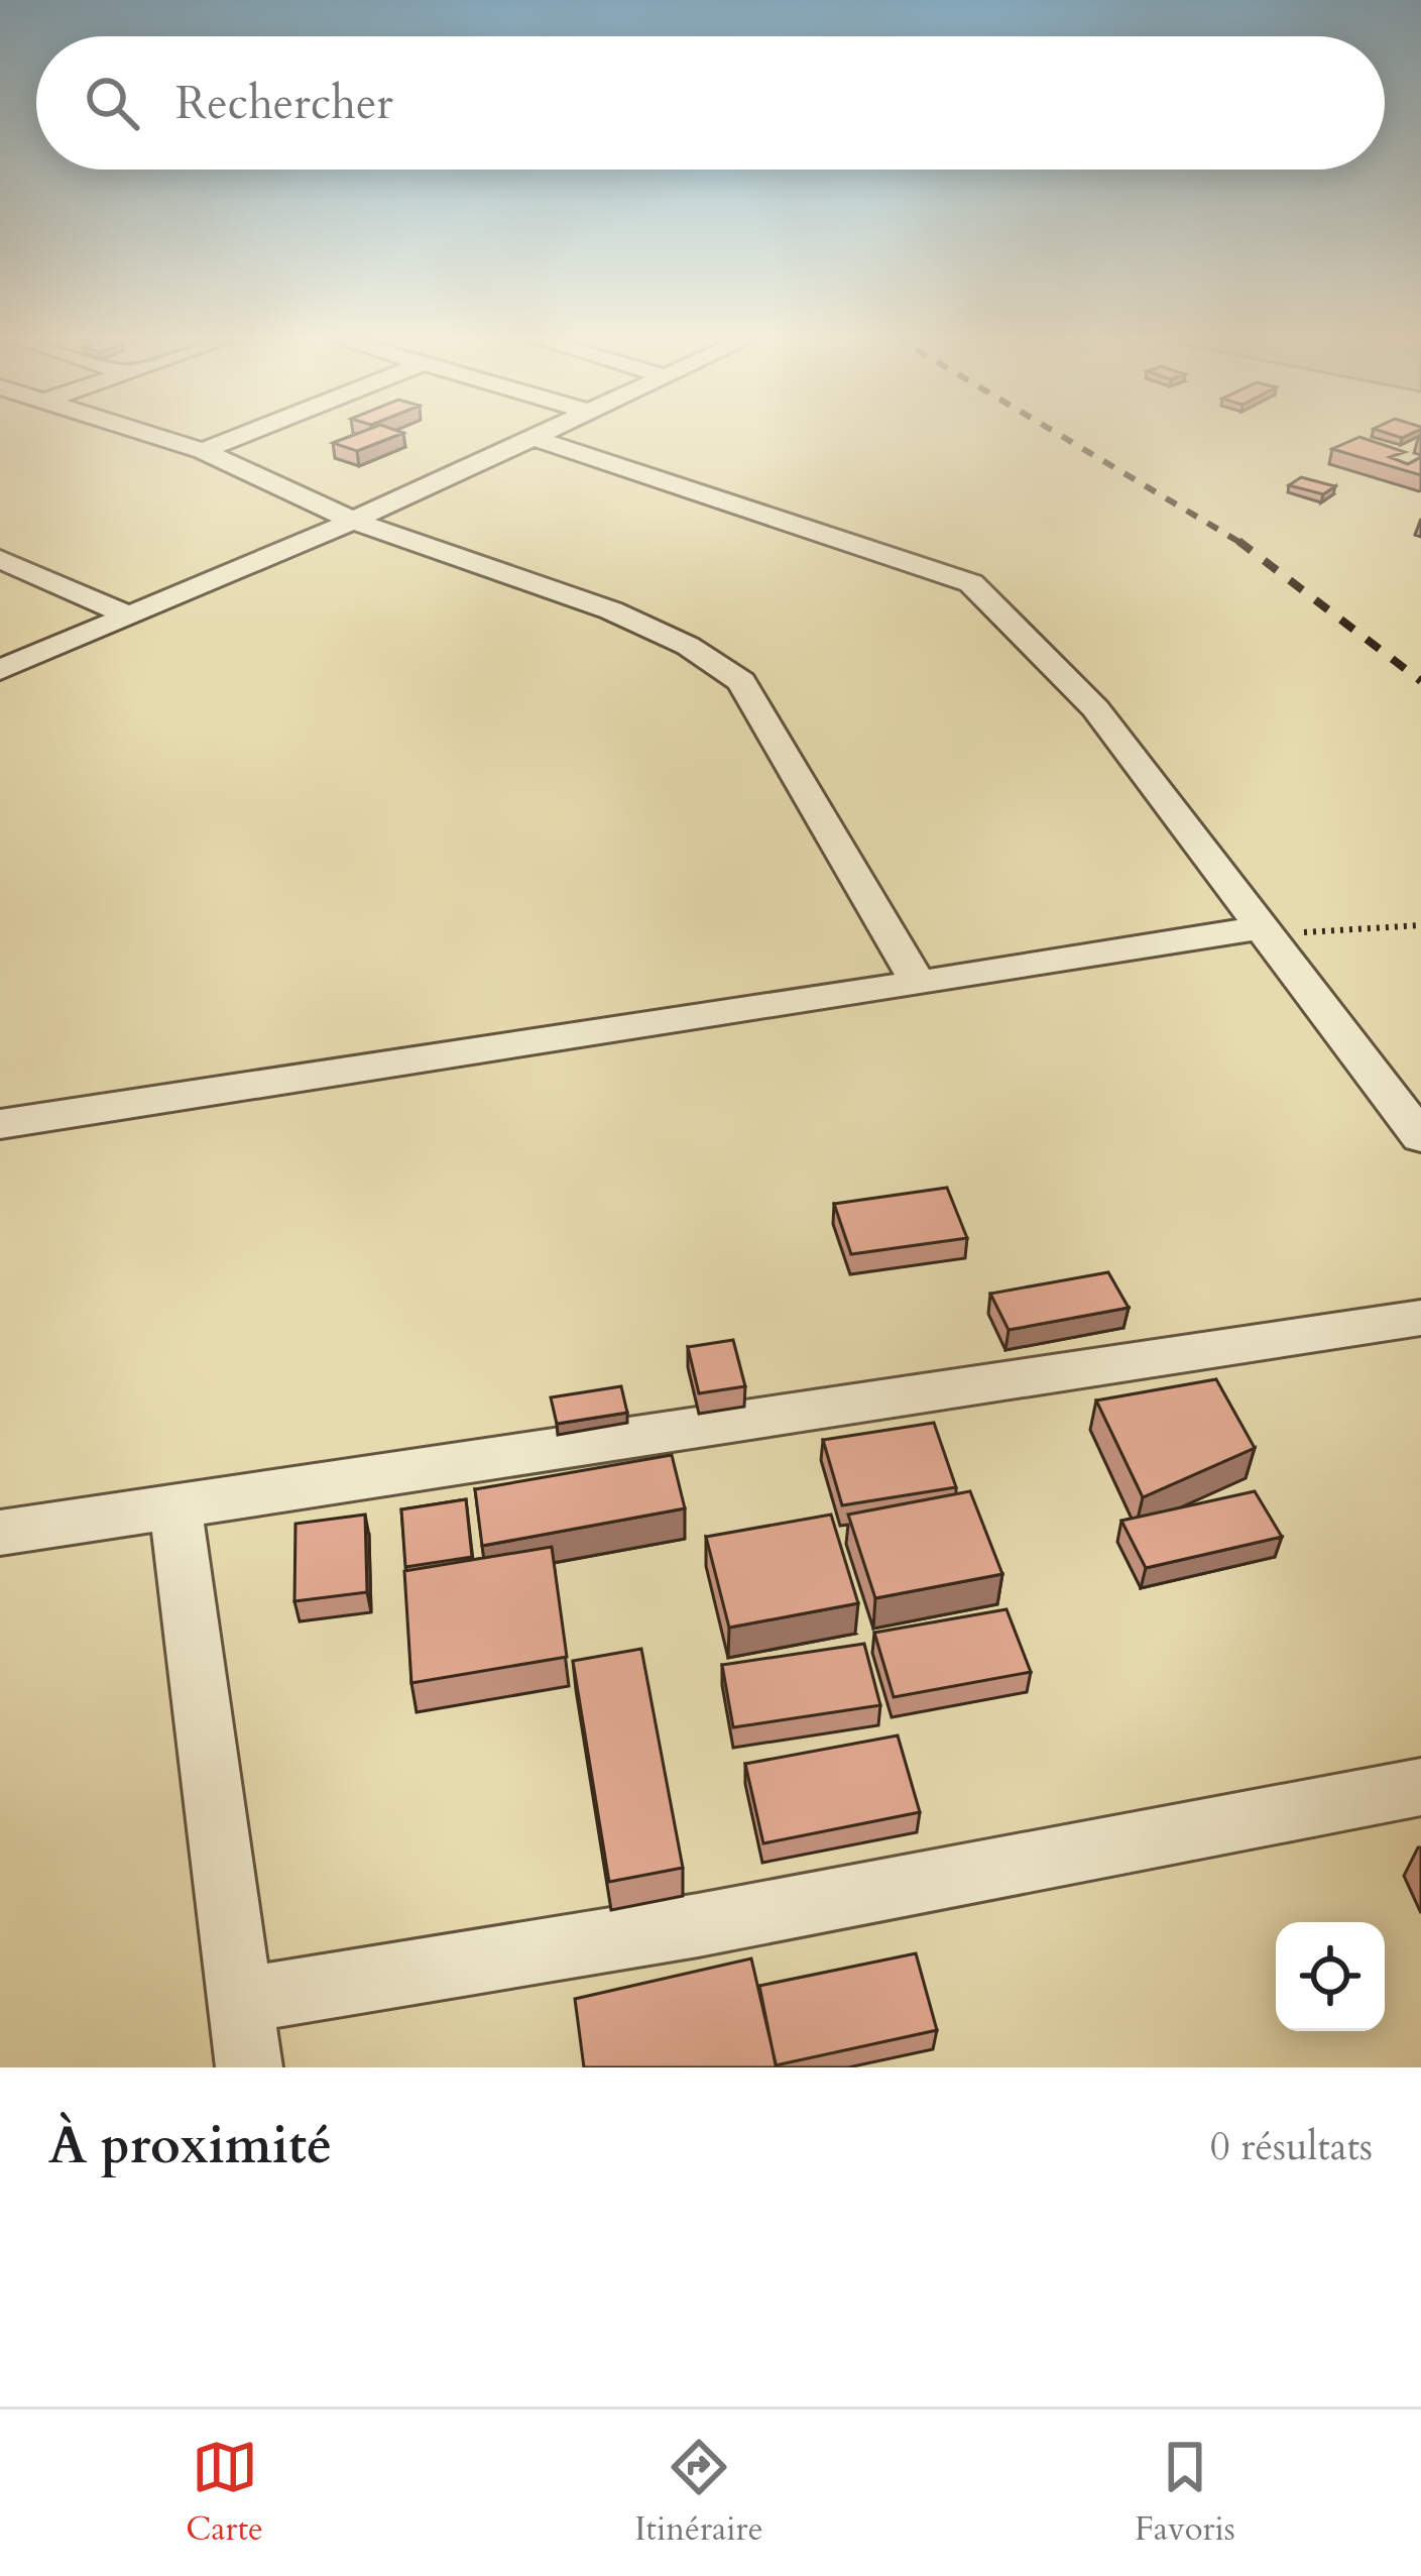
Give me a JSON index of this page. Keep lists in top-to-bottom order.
{
  "page": {
    "search": "Rechercher",
    "heading": ["À proximité", "0 résultats"],
    "nav": ["Carte", "Itinéraire", "Favoris"]
  }
}
